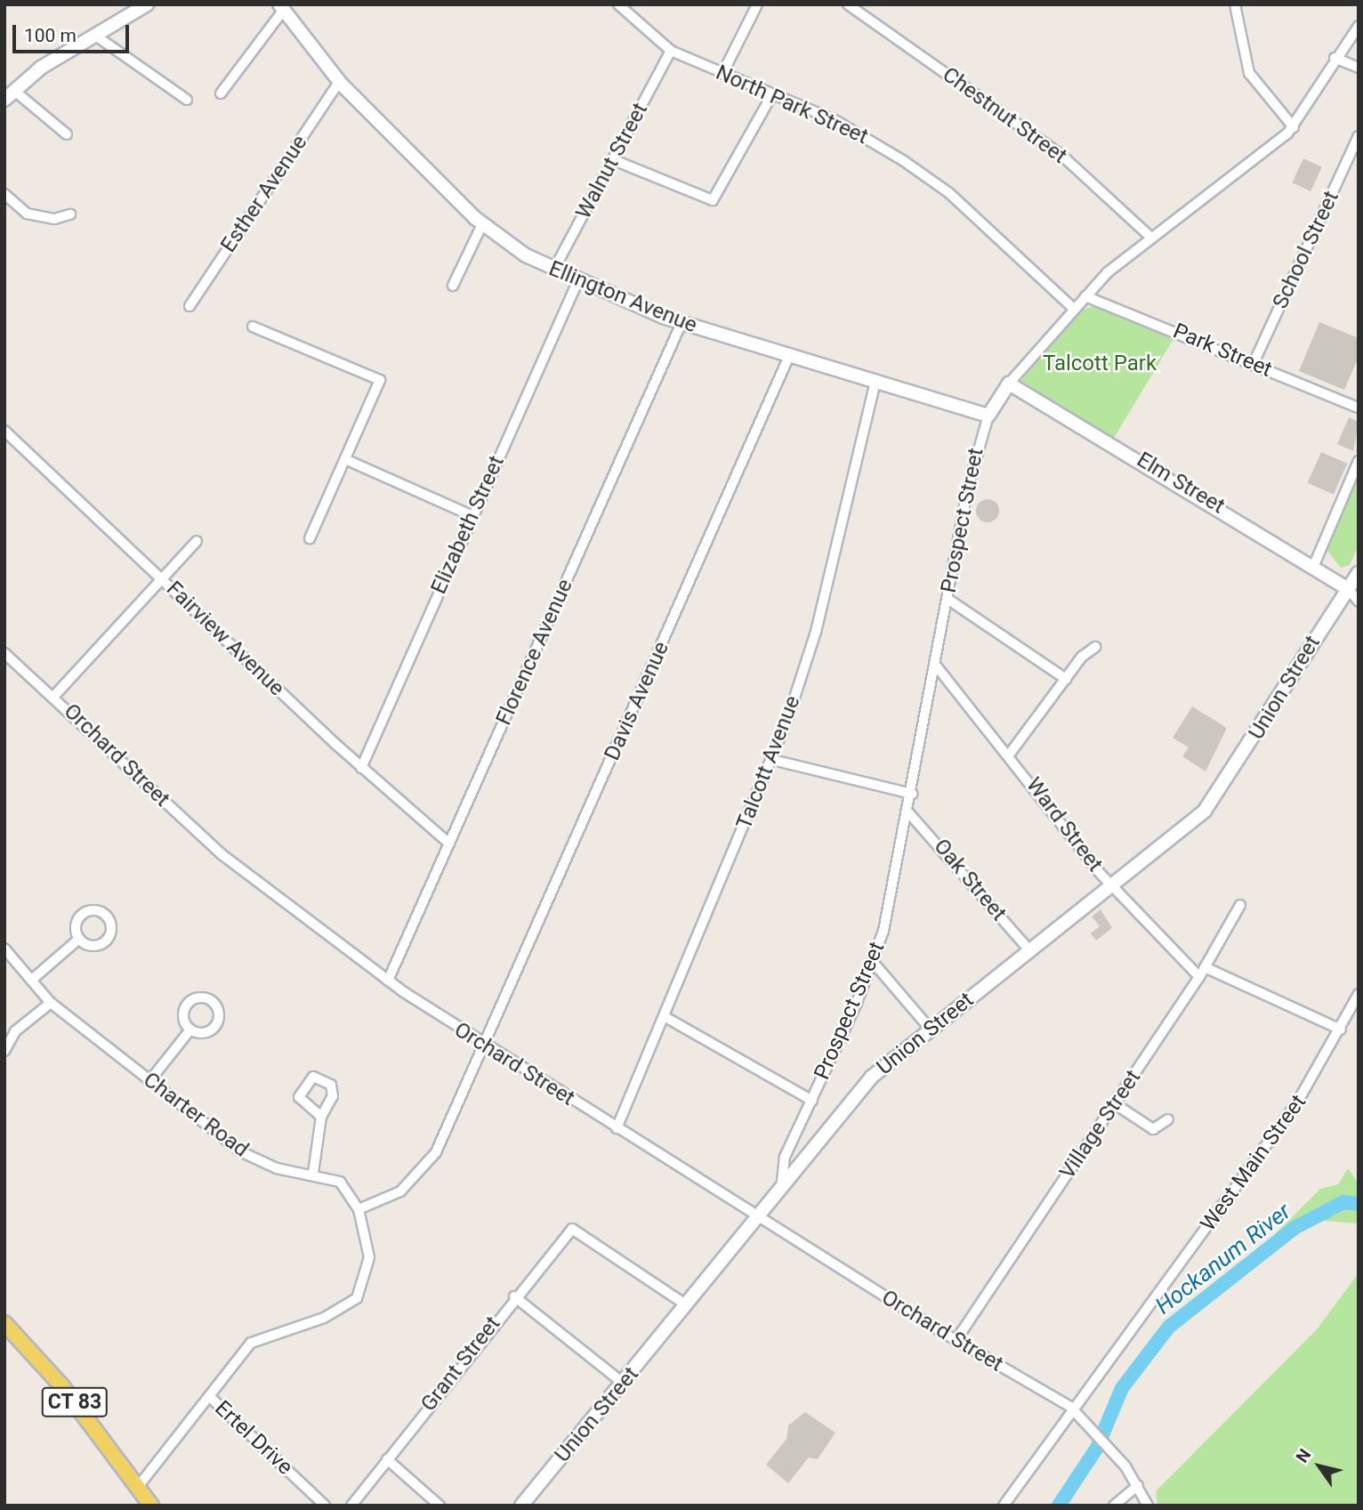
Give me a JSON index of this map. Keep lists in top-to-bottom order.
{
  "streets": {
    "main road": ["CT 83"],
    "street": [
      "North Park Street",
      "Chestnut Street",
      "Walnut Street",
      "Esther Avenue",
      "School Street",
      "Ellington Avenue",
      "Park Street",
      "Elm Street",
      "Prospect Street",
      "Elizabeth Street",
      "Fairview Avenue",
      "Florence Avenue",
      "Union Street",
      "Davis Avenue",
      "Orchard Street",
      "Talcott Avenue",
      "Ward Street",
      "Oak Street",
      "Charter Road",
      "Village Street",
      "West Main Street",
      "Grant Street",
      "Ertel Drive"
    ]
  },
  "crossings": [
    ["North Park Street", "Walnut Street"],
    ["North Park Street", "Prospect Street"],
    ["Chestnut Street", "Prospect Street"],
    ["Walnut Street", "Ellington Avenue"],
    ["Esther Avenue", "Ellington Avenue"],
    ["School Street", "Park Street"],
    ["Ellington Avenue", "Prospect Street"],
    ["Ellington Avenue", "Elizabeth Street"],
    ["Ellington Avenue", "Florence Avenue"],
    ["Ellington Avenue", "Davis Avenue"],
    ["Ellington Avenue", "Talcott Avenue"],
    ["Park Street", "Prospect Street"],
    ["Elm Street", "Prospect Street"],
    ["Elm Street", "Union Street"],
    ["Prospect Street", "Union Street"],
    ["Prospect Street", "Ward Street"],
    ["Prospect Street", "Oak Street"],
    ["Elizabeth Street", "Fairview Avenue"],
    ["Fairview Avenue", "Florence Avenue"],
    ["Florence Avenue", "Orchard Street"],
    ["Union Street", "Orchard Street"],
    ["Union Street", "Ward Street"],
    ["Union Street", "Oak Street"],
    ["Union Street", "Grant Street"],
    ["Davis Avenue", "Orchard Street"],
    ["Davis Avenue", "Charter Road"],
    ["Orchard Street", "Talcott Avenue"],
    ["Orchard Street", "Village Street"],
    ["Orchard Street", "West Main Street"],
    ["Ward Street", "Village Street"],
    ["Charter Road", "CT 83"],
    ["Charter Road", "Ertel Drive"]
  ],
  "water": ["Hockanum River"],
  "parks": ["Talcott Park"],
  "scale_bar": "100 m",
  "north": "top left"
}
